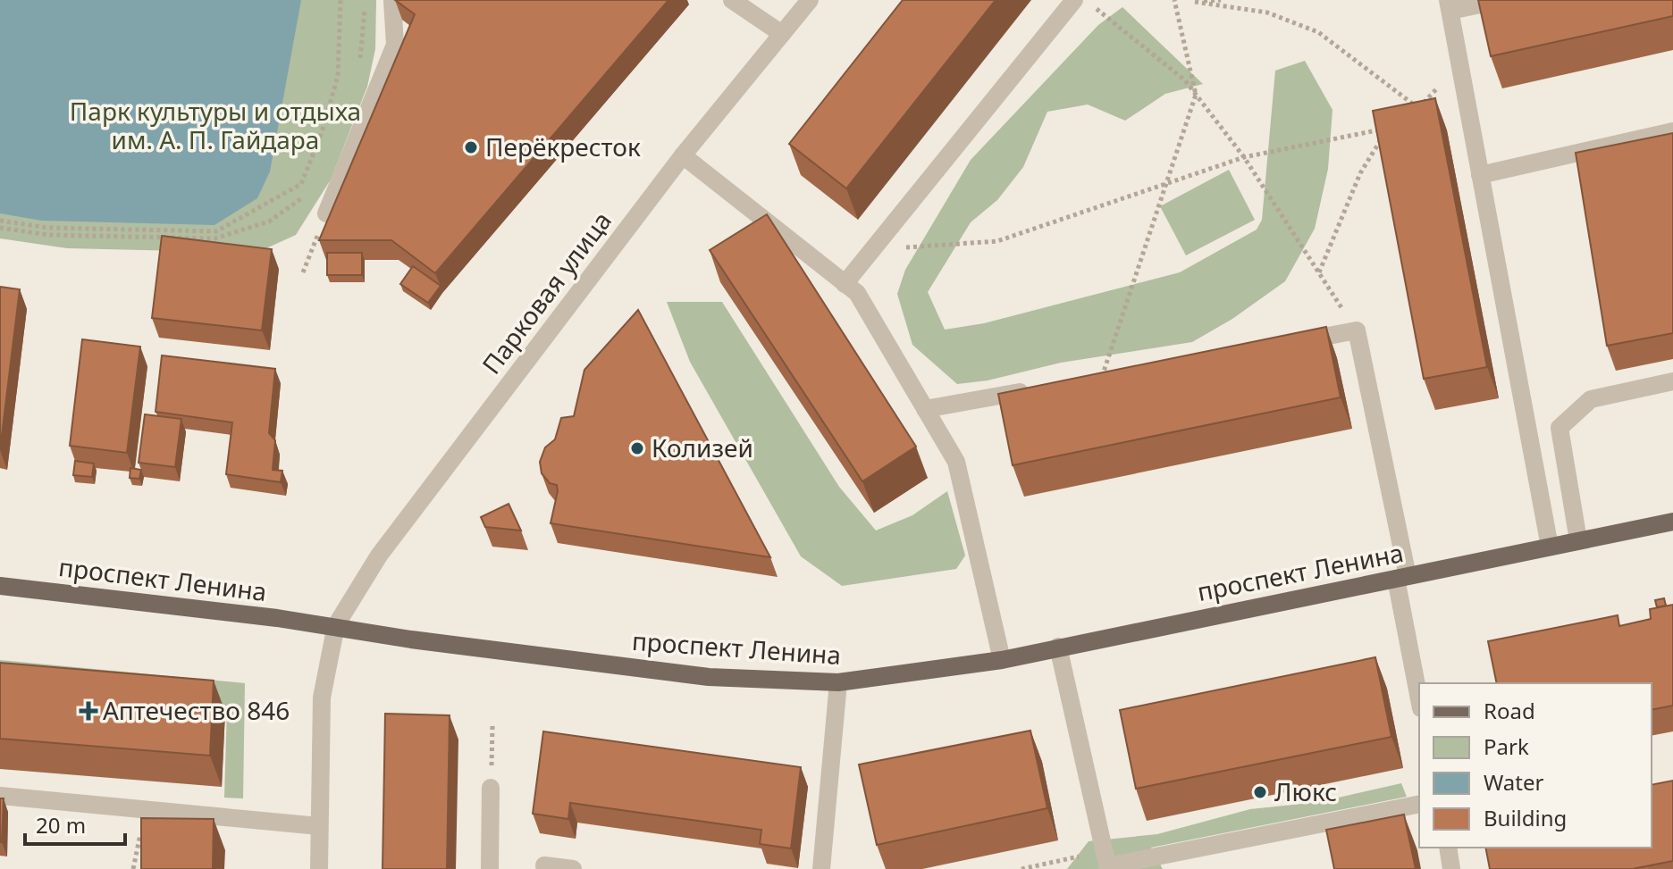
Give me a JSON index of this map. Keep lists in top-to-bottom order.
{
  "streets": {
    "main road": ["проспект Ленина"],
    "street": ["Парковая улица"]
  },
  "crossings": [
    ["Парковая улица", "проспект Ленина"]
  ],
  "parks": ["Парк культуры и отдыха им. А. П. Гайдара"],
  "places": {
    "other": ["Перёкресток", "Колизей", "Люкс"],
    "health": ["Аптечество 846"]
  },
  "legend": [
    "Road",
    "Park",
    "Water",
    "Building"
  ],
  "scale_bar": "20 m"
}
